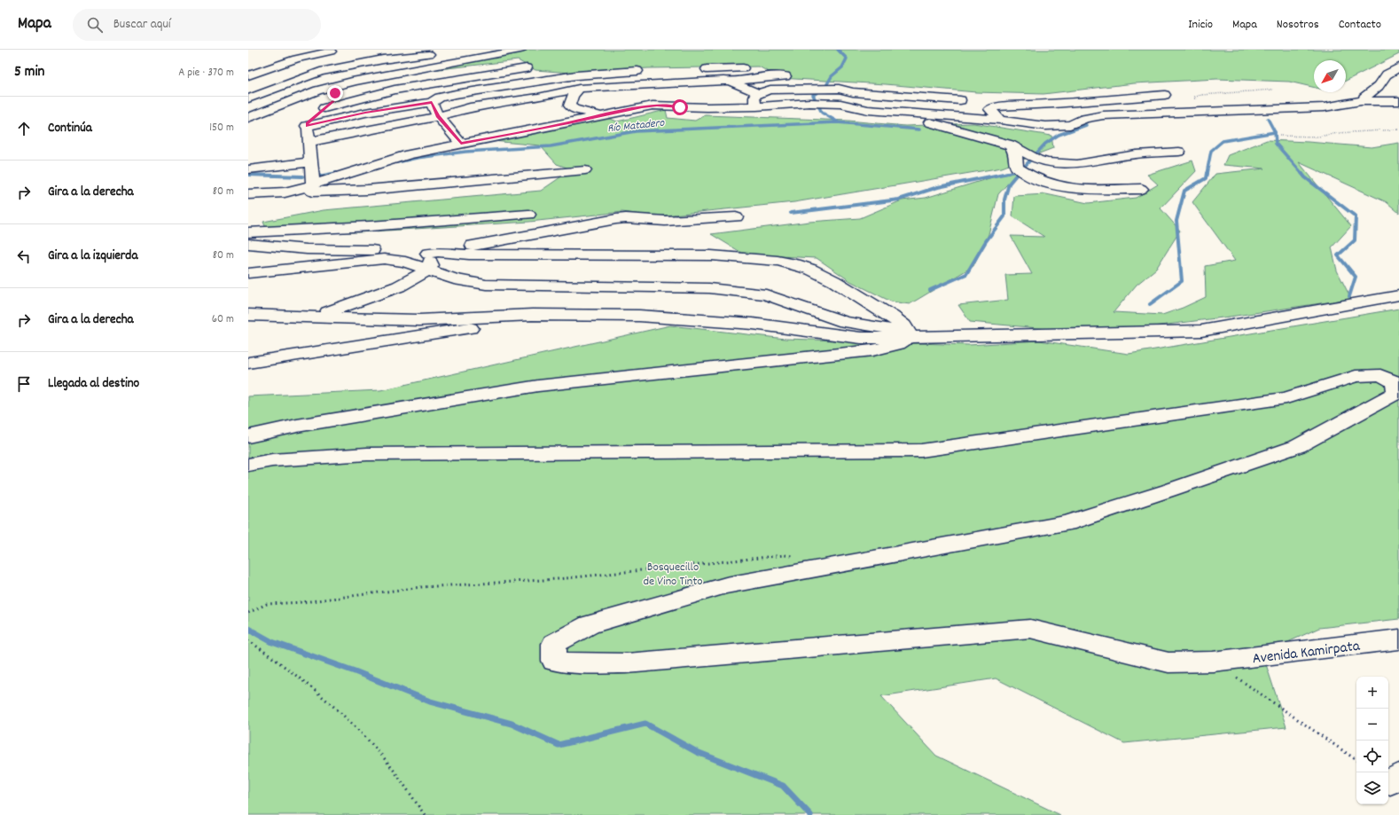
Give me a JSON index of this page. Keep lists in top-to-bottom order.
{
  "streets": {
    "street": ["Avenida Kamirpata"]
  },
  "water": ["Río Matadero"],
  "parks": ["Bosquecillo de Vino Tinto"],
  "north": "bottom left",
  "page": {
    "header": "Mapa",
    "search": "Buscar aquí",
    "nav": [
      "Inicio",
      "Mapa",
      "Nosotros",
      "Contacto"
    ],
    "heading": ["5 min", "A pie · 370 m"],
    "list": [
      ["Continúa", "150 m"],
      ["Gira a la derecha", "80 m"],
      ["Gira a la izquierda", "80 m"],
      ["Gira a la derecha", "60 m"],
      "Llegada al destino"
    ],
    "map_buttons": ["+", "−"]
  }
}
